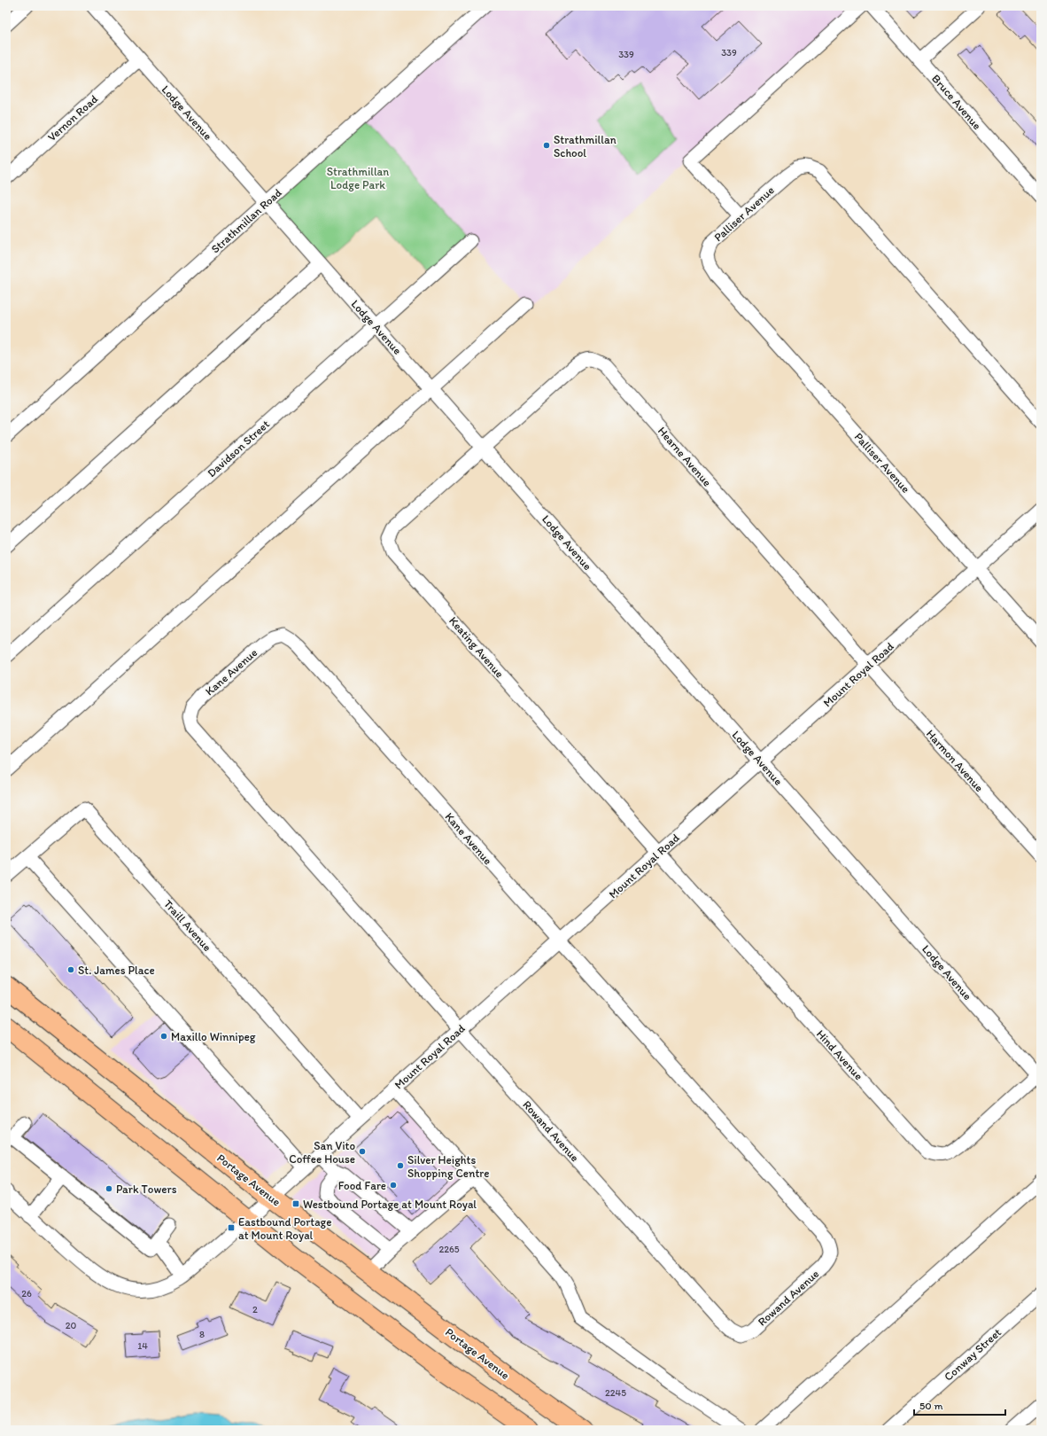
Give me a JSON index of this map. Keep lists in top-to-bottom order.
{
  "streets": {
    "highway": ["Portage Avenue"],
    "street": [
      "Bruce Avenue",
      "Lodge Avenue",
      "Vernon Road",
      "Palliser Avenue",
      "Strathmillan Road",
      "Davidson Street",
      "Hearne Avenue",
      "Keating Avenue",
      "Kane Avenue",
      "Mount Royal Road",
      "Harmon Avenue",
      "Traill Avenue",
      "Hind Avenue",
      "Rowand Avenue",
      "Conway Street"
    ]
  },
  "crossings": [
    ["Lodge Avenue", "Vernon Road"],
    ["Lodge Avenue", "Strathmillan Road"],
    ["Lodge Avenue", "Davidson Street"],
    ["Lodge Avenue", "Hearne Avenue"],
    ["Lodge Avenue", "Keating Avenue"],
    ["Lodge Avenue", "Mount Royal Road"],
    ["Lodge Avenue", "Hind Avenue"],
    ["Palliser Avenue", "Mount Royal Road"],
    ["Hearne Avenue", "Keating Avenue"],
    ["Hearne Avenue", "Mount Royal Road"],
    ["Hearne Avenue", "Harmon Avenue"],
    ["Keating Avenue", "Mount Royal Road"],
    ["Keating Avenue", "Hind Avenue"],
    ["Kane Avenue", "Mount Royal Road"],
    ["Kane Avenue", "Rowand Avenue"],
    ["Mount Royal Road", "Harmon Avenue"],
    ["Mount Royal Road", "Traill Avenue"],
    ["Mount Royal Road", "Hind Avenue"],
    ["Mount Royal Road", "Rowand Avenue"],
    ["Mount Royal Road", "Portage Avenue"]
  ],
  "parks": ["Strathmillan Lodge Park"],
  "places": {
    "other": [
      "Strathmillan School",
      "St. James Place",
      "Maxillo Winnipeg",
      "San Vito Coffee House",
      "Silver Heights Shopping Centre",
      "Food Fare",
      "Park Towers"
    ],
    "transit": ["Westbound Portage at Mount Royal", "Eastbound Portage at Mount Royal"]
  },
  "house_numbers": [
    "339",
    "339",
    "2265",
    "26",
    "2",
    "20",
    "8",
    "14",
    "2245"
  ],
  "scale_bar": "50 m"
}
